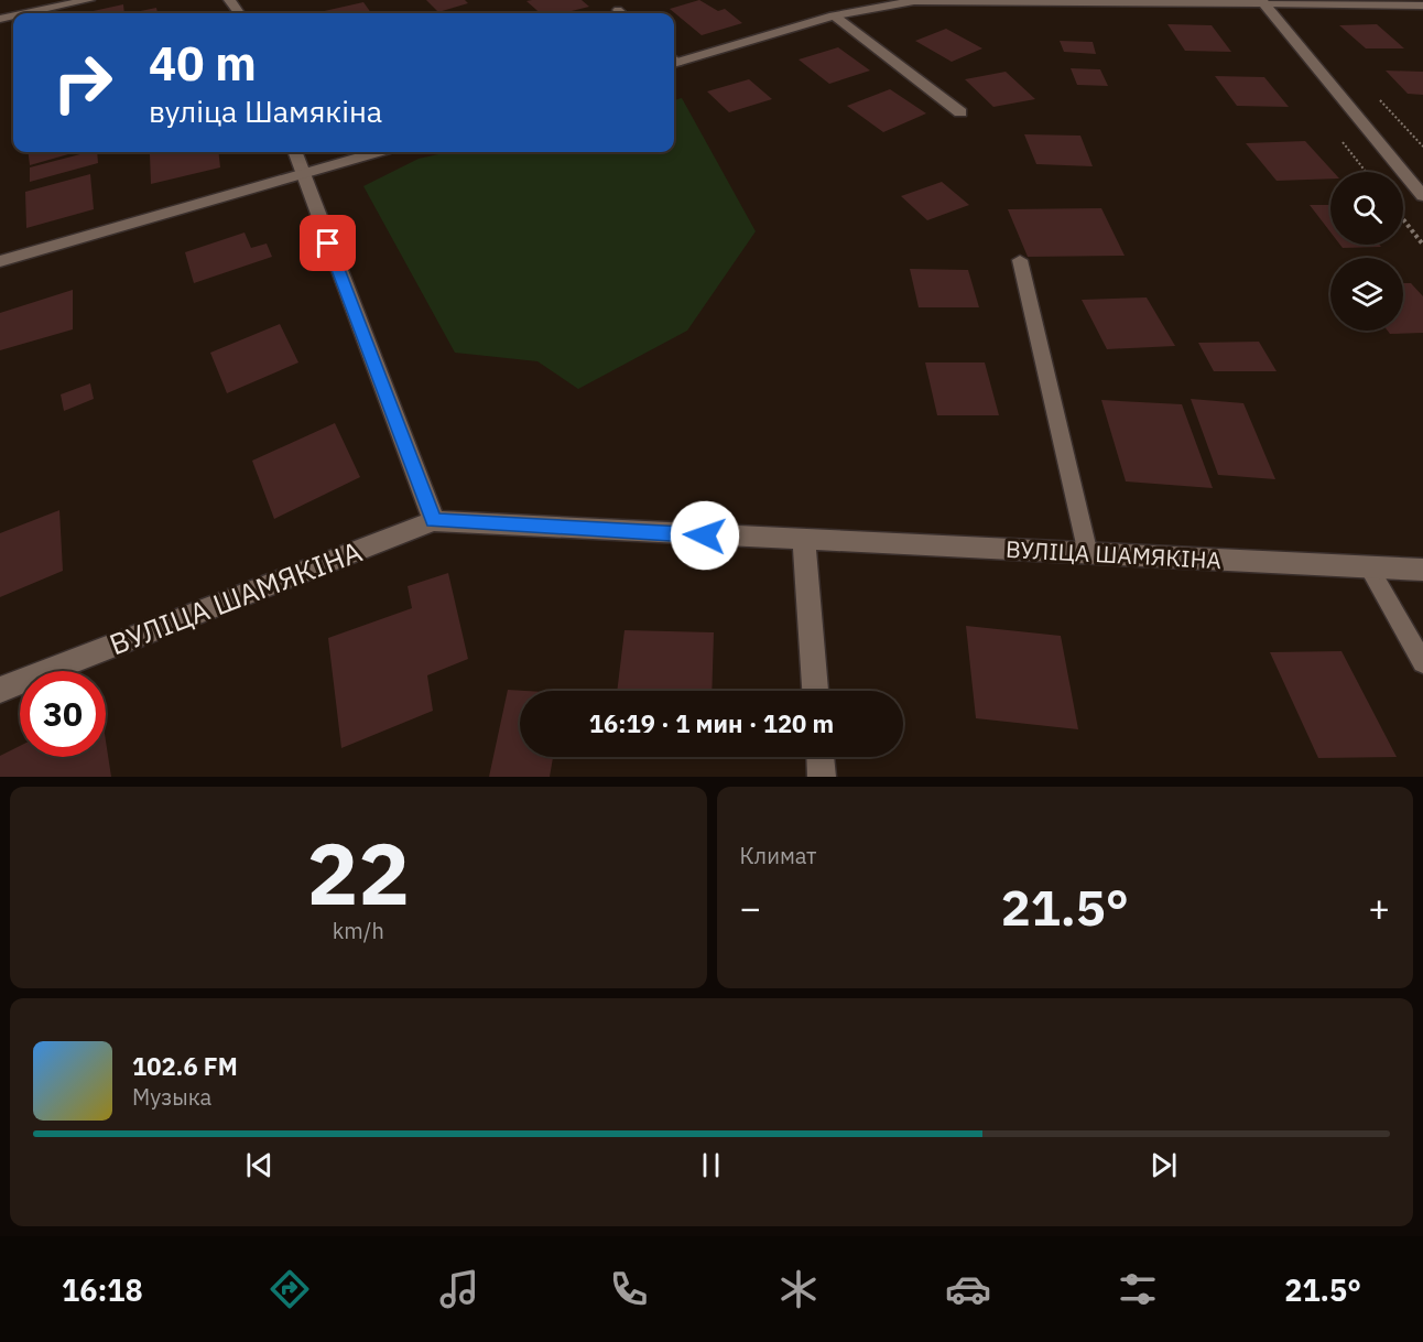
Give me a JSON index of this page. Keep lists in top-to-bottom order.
{
  "streets": {
    "street": ["ВУЛІЦА ШАМЯКІНА"]
  },
  "page": {
    "turn": ["40 m", "вуліца Шамякіна"],
    "limit": "30",
    "trip": "16:19 · 1 мин · 120 m",
    "tile": [
      ["22", "km/h"],
      "Климат"
    ],
    "heat": ["−", "21.5°", "+"],
    "song": ["102.6 FM", "Музыка"],
    "tabs": ["16:18", "21.5°"]
  }
}
